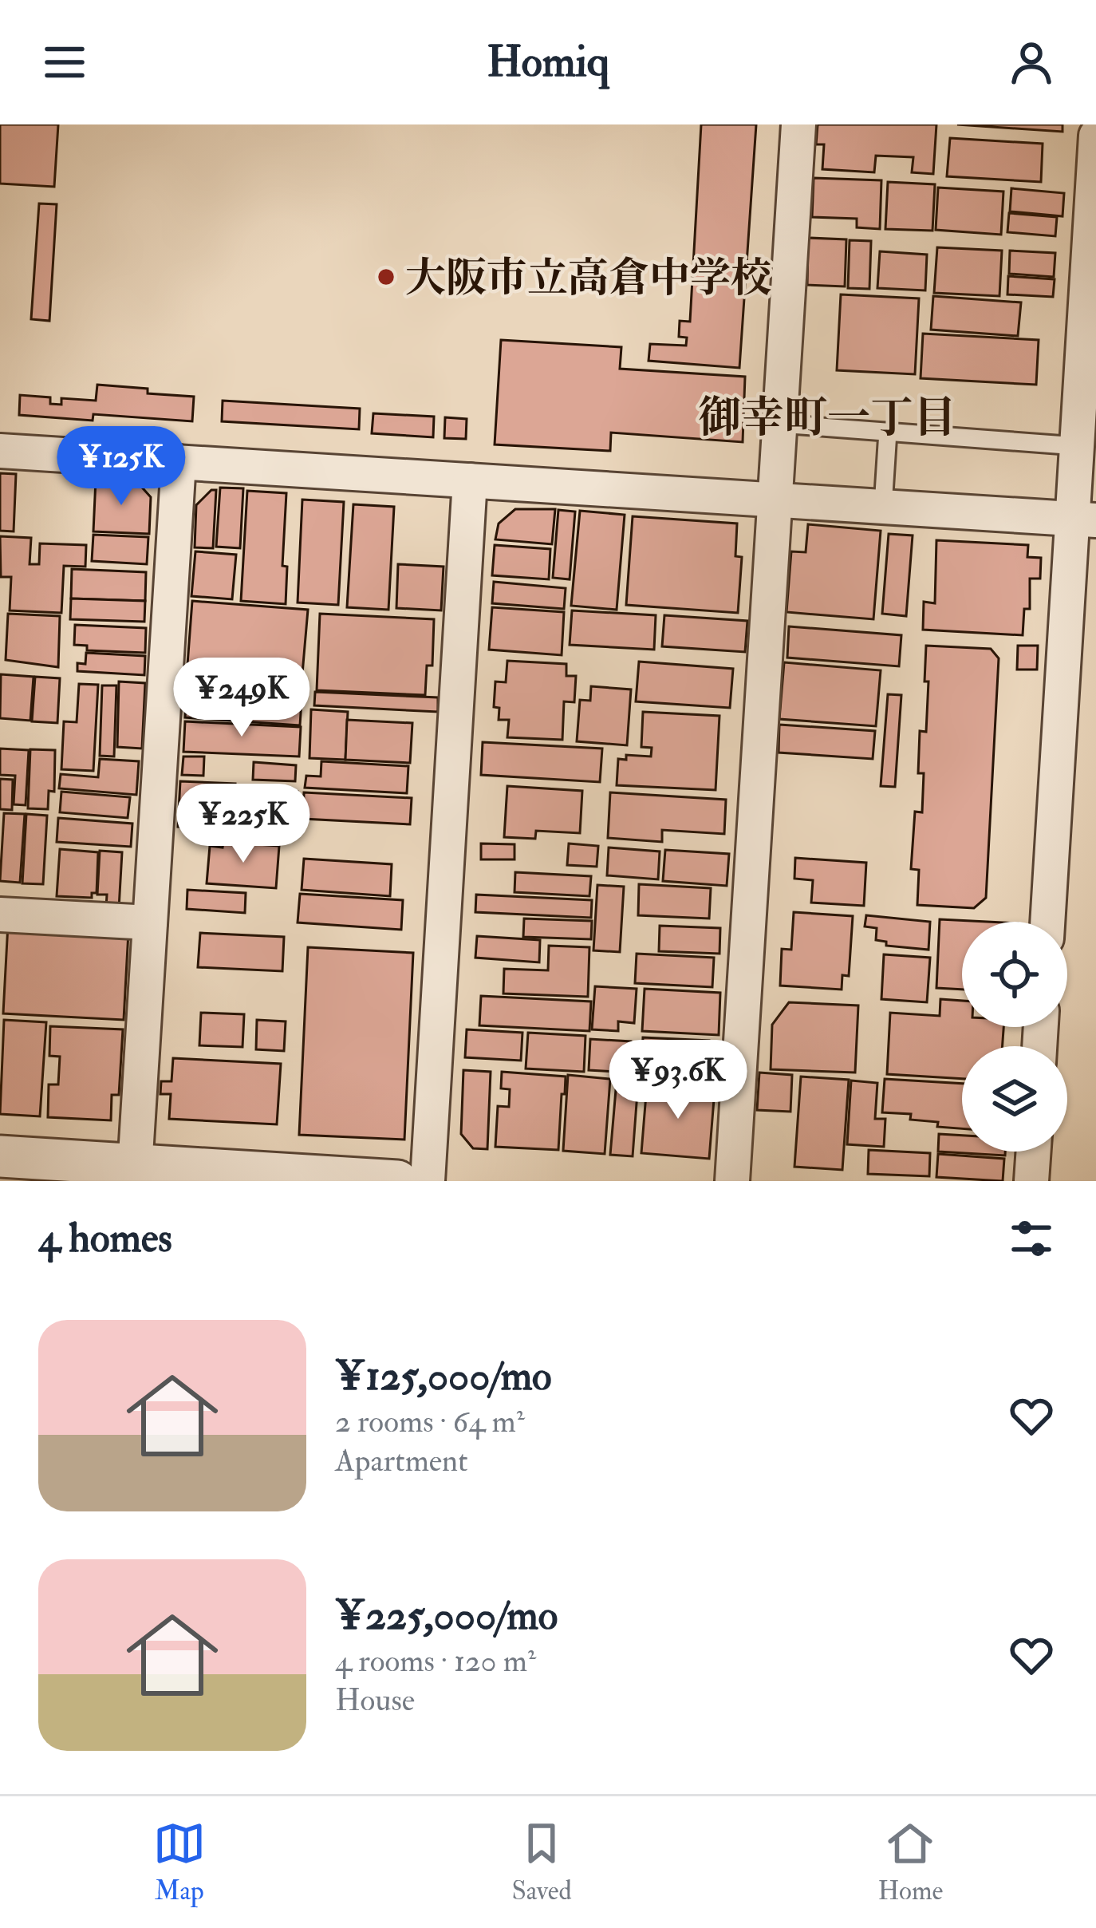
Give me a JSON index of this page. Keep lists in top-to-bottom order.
{
  "districts": ["御幸町一丁目"],
  "places": ["大阪市立高倉中学校"],
  "page": {
    "header": "Homiq",
    "price": [
      "¥125K",
      "¥249K",
      "¥225K",
      "¥93.6K"
    ],
    "heading": "4 homes",
    "list": [
      {
        "name": "¥125,000/mo",
        "note": "2 rooms · 64 m² · Apartment"
      },
      {
        "name": "¥225,000/mo",
        "note": "4 rooms · 120 m² · House"
      }
    ],
    "tabs": ["Map", "Saved", "Home"]
  }
}
